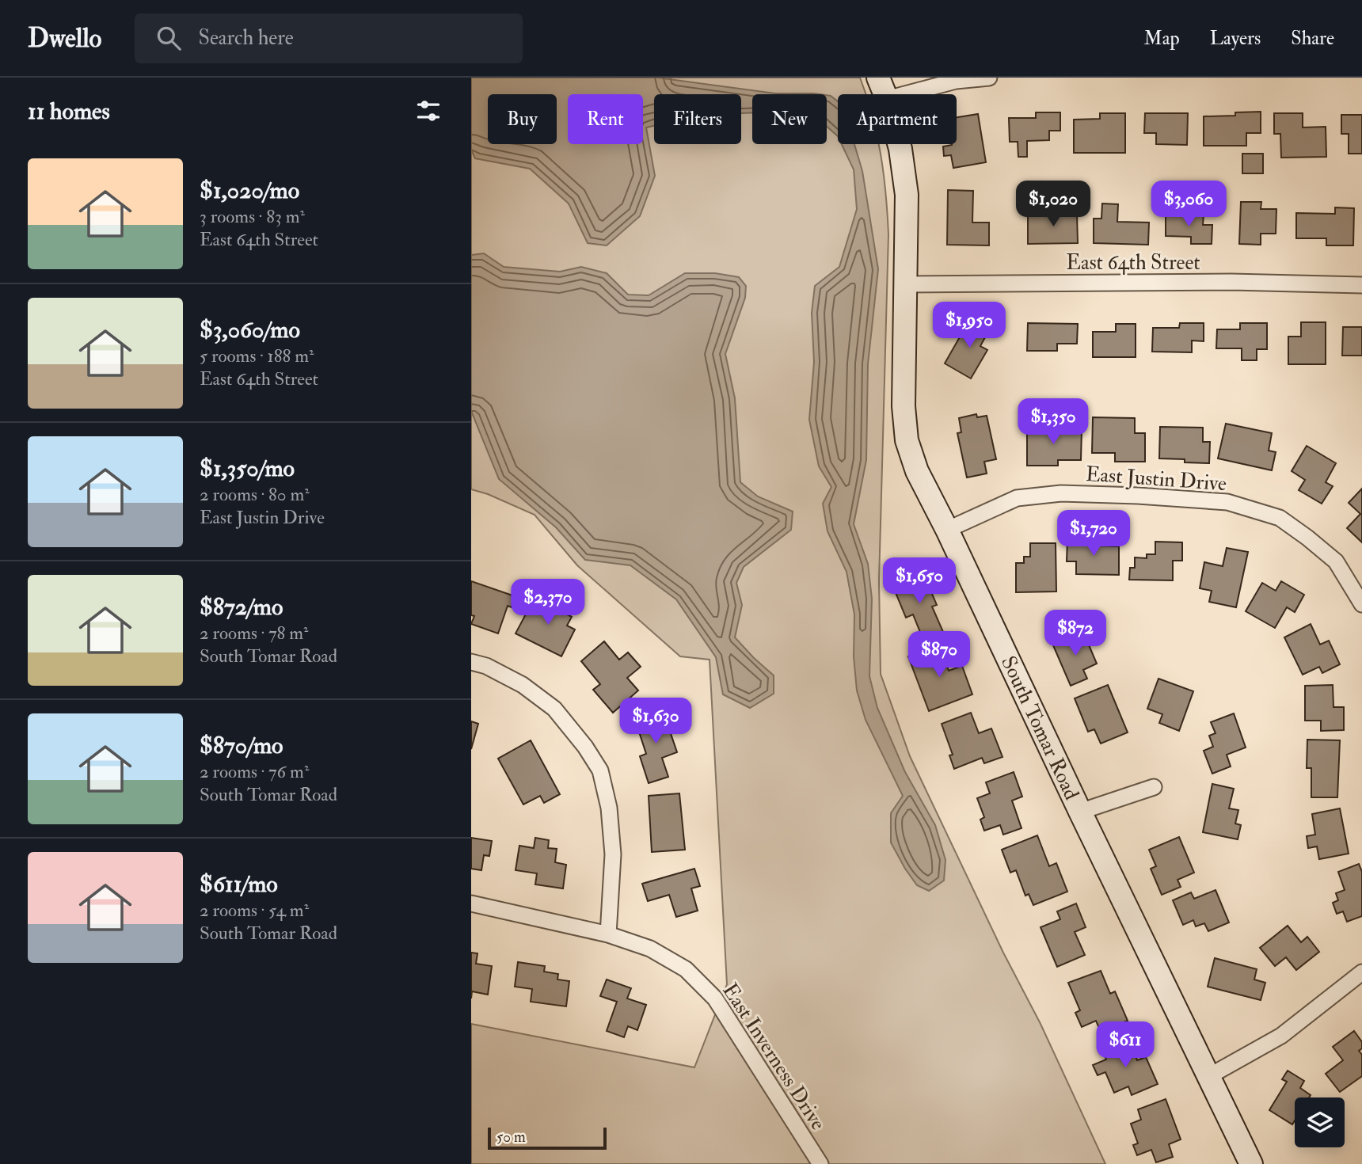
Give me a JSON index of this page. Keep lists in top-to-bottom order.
{
  "streets": {
    "street": [
      "East 64th Street",
      "East Justin Drive",
      "South Tomar Road",
      "East Inverness Drive"
    ]
  },
  "crossings": [
    ["East 64th Street", "South Tomar Road"],
    ["East Justin Drive", "South Tomar Road"]
  ],
  "scale_bar": "50 m",
  "page": {
    "header": "Dwello",
    "search": "Search here",
    "nav": ["Map", "Layers", "Share"],
    "heading": "11 homes",
    "chip": [
      "Buy",
      "Rent",
      "Filters",
      "New",
      "Apartment"
    ],
    "list": [
      {
        "name": "$1,020/mo",
        "note": "3 rooms · 83 m² · East 64th Street"
      },
      {
        "name": "$3,060/mo",
        "note": "5 rooms · 188 m² · East 64th Street"
      },
      {
        "name": "$1,350/mo",
        "note": "2 rooms · 80 m² · East Justin Drive"
      },
      {
        "name": "$872/mo",
        "note": "2 rooms · 78 m² · South Tomar Road"
      },
      {
        "name": "$870/mo",
        "note": "2 rooms · 76 m² · South Tomar Road"
      },
      {
        "name": "$611/mo",
        "note": "2 rooms · 54 m² · South Tomar Road"
      }
    ],
    "price": [
      "$1,020",
      "$3,060",
      "$1,950",
      "$1,350",
      "$1,720",
      "$1,650",
      "$2,370",
      "$872",
      "$870",
      "$1,630",
      "$611"
    ],
    "scale": "50 m"
  }
}
